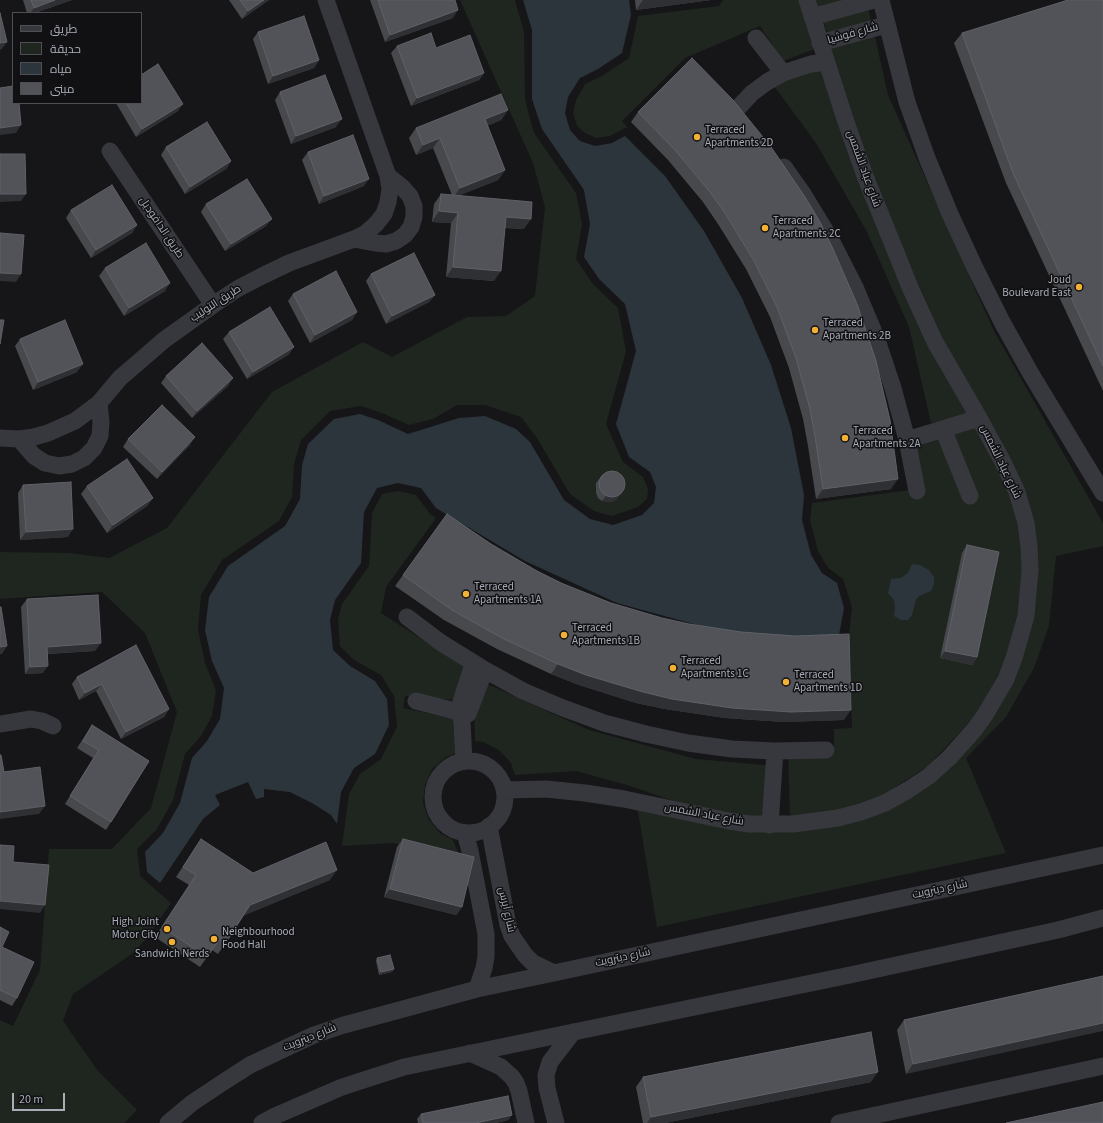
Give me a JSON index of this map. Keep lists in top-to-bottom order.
{
  "streets": {
    "street": [
      "شارع فوشيا",
      "شارع عباد الشمس",
      "طريق الدافوديل",
      "طريق التوليب",
      "شارع ديترويت",
      "شارع آيرس"
    ]
  },
  "crossings": [
    ["شارع فوشيا", "شارع عباد الشمس"],
    ["شارع عباد الشمس", "شارع آيرس"],
    ["طريق الدافوديل", "طريق التوليب"],
    ["شارع ديترويت", "شارع آيرس"]
  ],
  "places": [
    "Terraced Apartments 2D",
    "Terraced Apartments 2C",
    "Joud Boulevard East",
    "Terraced Apartments 2B",
    "Terraced Apartments 2A",
    "Terraced Apartments 1A",
    "Terraced Apartments 1B",
    "Terraced Apartments 1C",
    "Terraced Apartments 1D",
    "High Joint Motor City",
    "Neighbourhood Food Hall",
    "Sandwich Nerds"
  ],
  "legend": [
    "طريق",
    "حديقة",
    "مياه",
    "مبنى"
  ],
  "scale_bar": "20 m"
}
